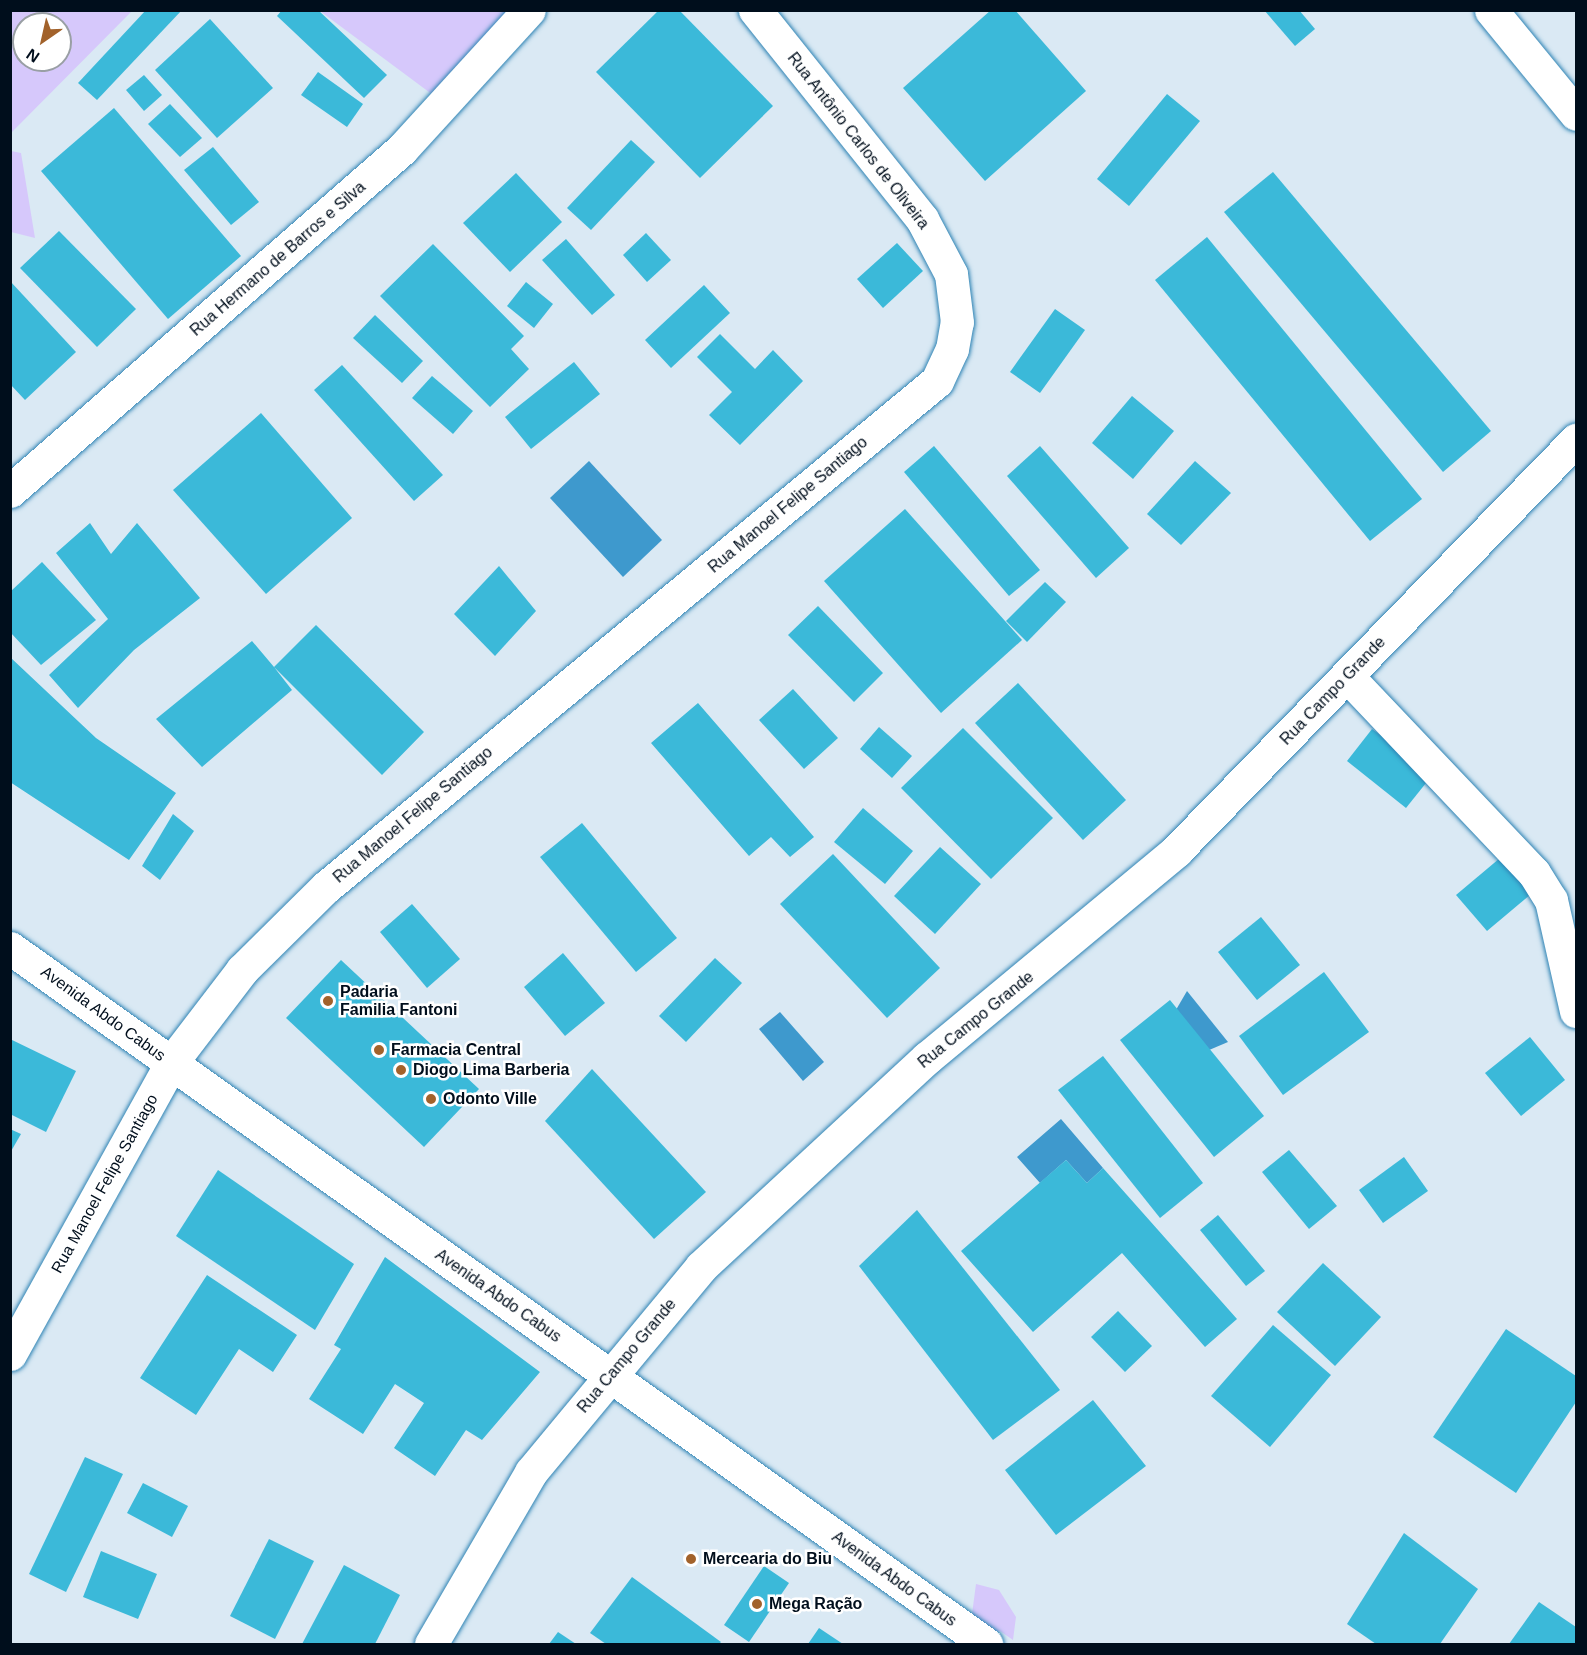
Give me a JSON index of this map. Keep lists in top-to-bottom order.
{
  "streets": {
    "street": [
      "Rua Antônio Carlos de Oliveira",
      "Rua Hermano de Barros e Silva",
      "Rua Manoel Felipe Santiago",
      "Rua Campo Grande",
      "Avenida Abdo Cabus"
    ]
  },
  "crossings": [
    ["Rua Antônio Carlos de Oliveira", "Rua Manoel Felipe Santiago"],
    ["Rua Manoel Felipe Santiago", "Avenida Abdo Cabus"],
    ["Rua Campo Grande", "Avenida Abdo Cabus"]
  ],
  "places": [
    "Padaria Familia Fantoni",
    "Farmacia Central",
    "Diogo Lima Barberia",
    "Odonto Ville",
    "Mercearia do Biu",
    "Mega Ração"
  ],
  "north": "bottom left"
}
